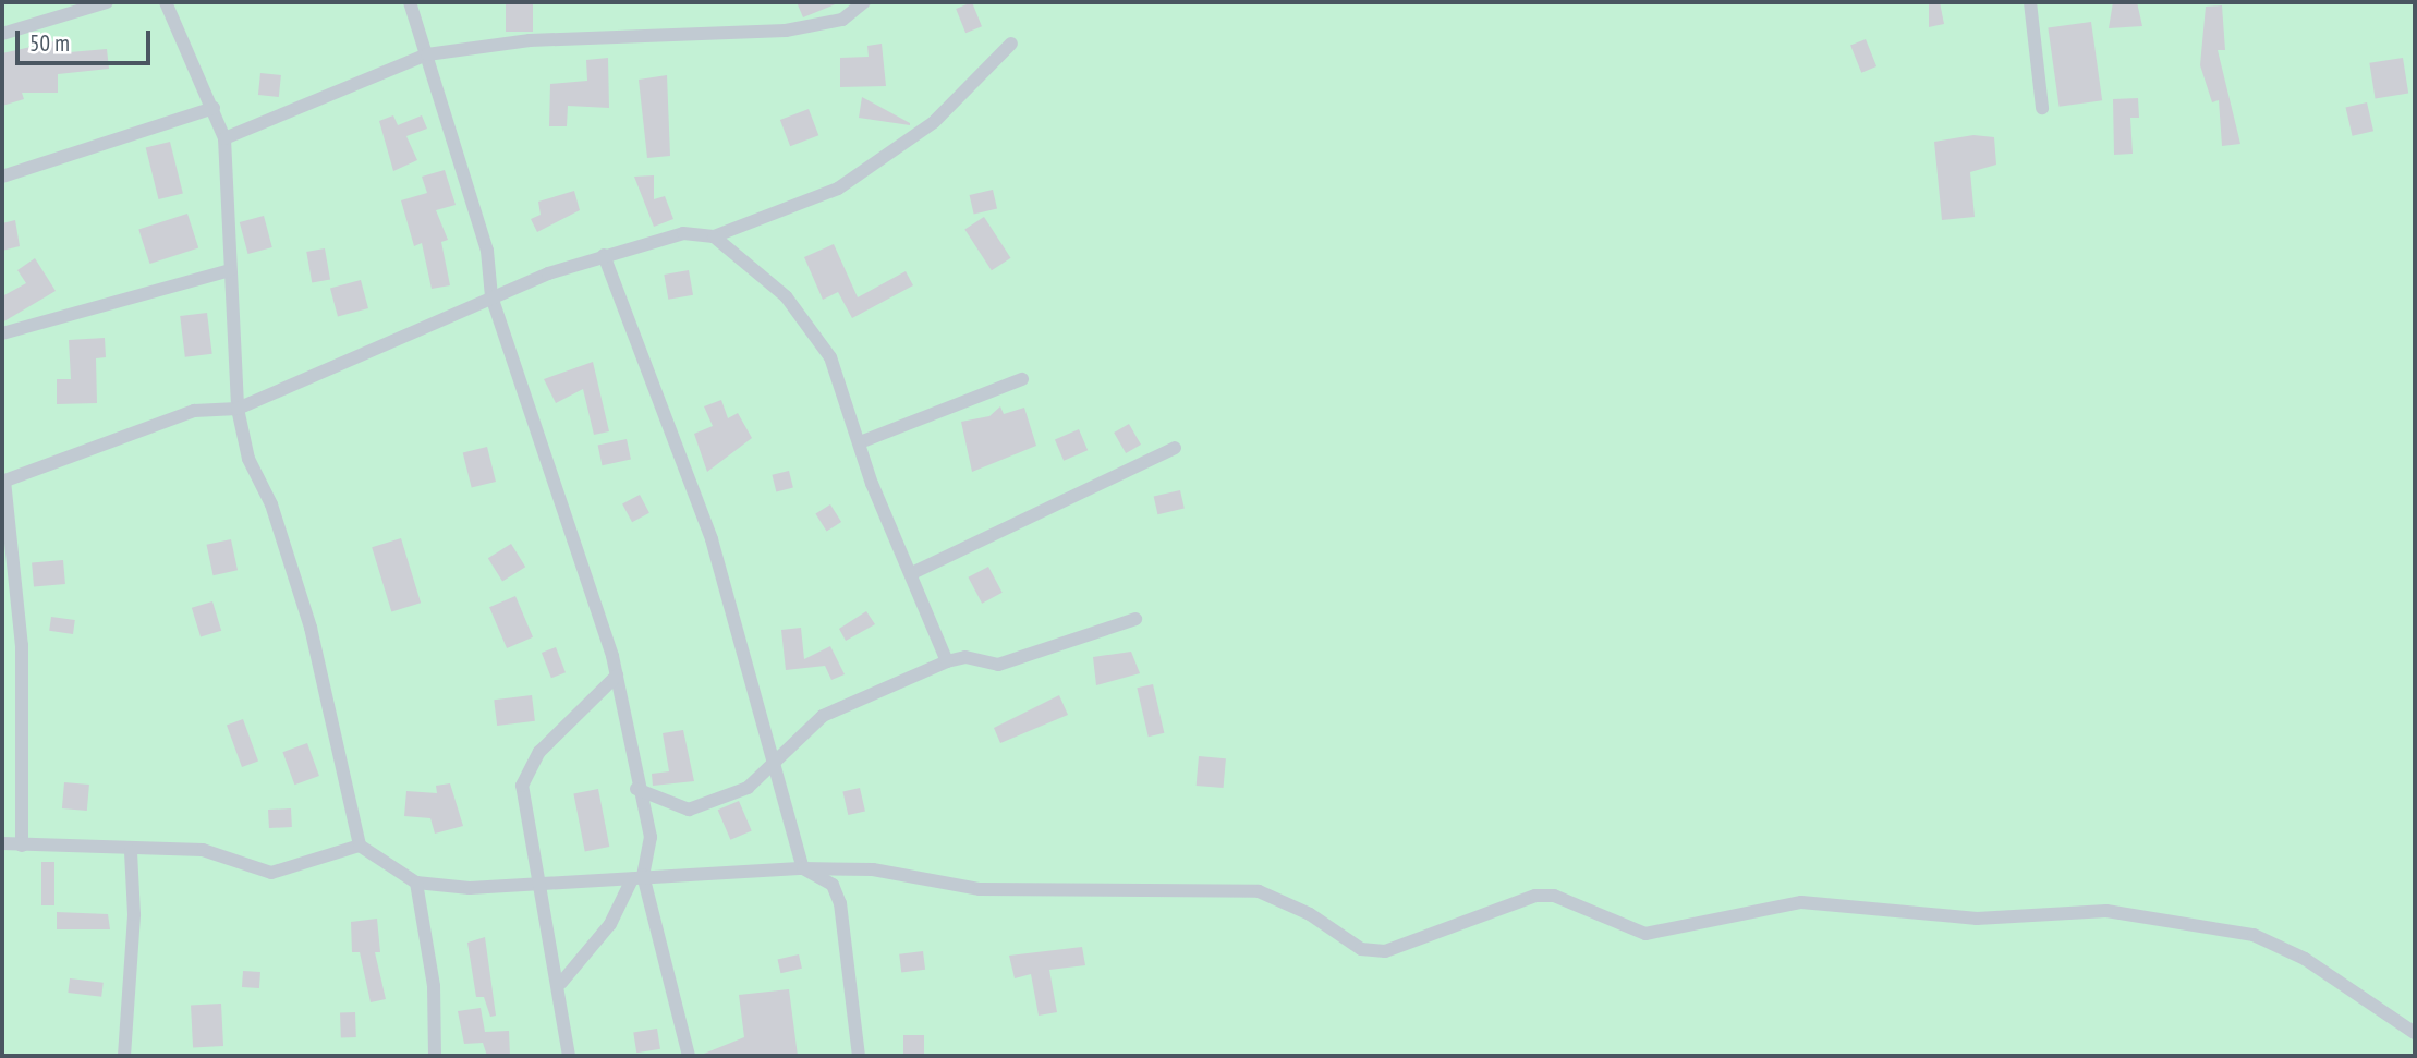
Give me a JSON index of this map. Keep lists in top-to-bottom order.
{
  "scale_bar": "50 m"
}
